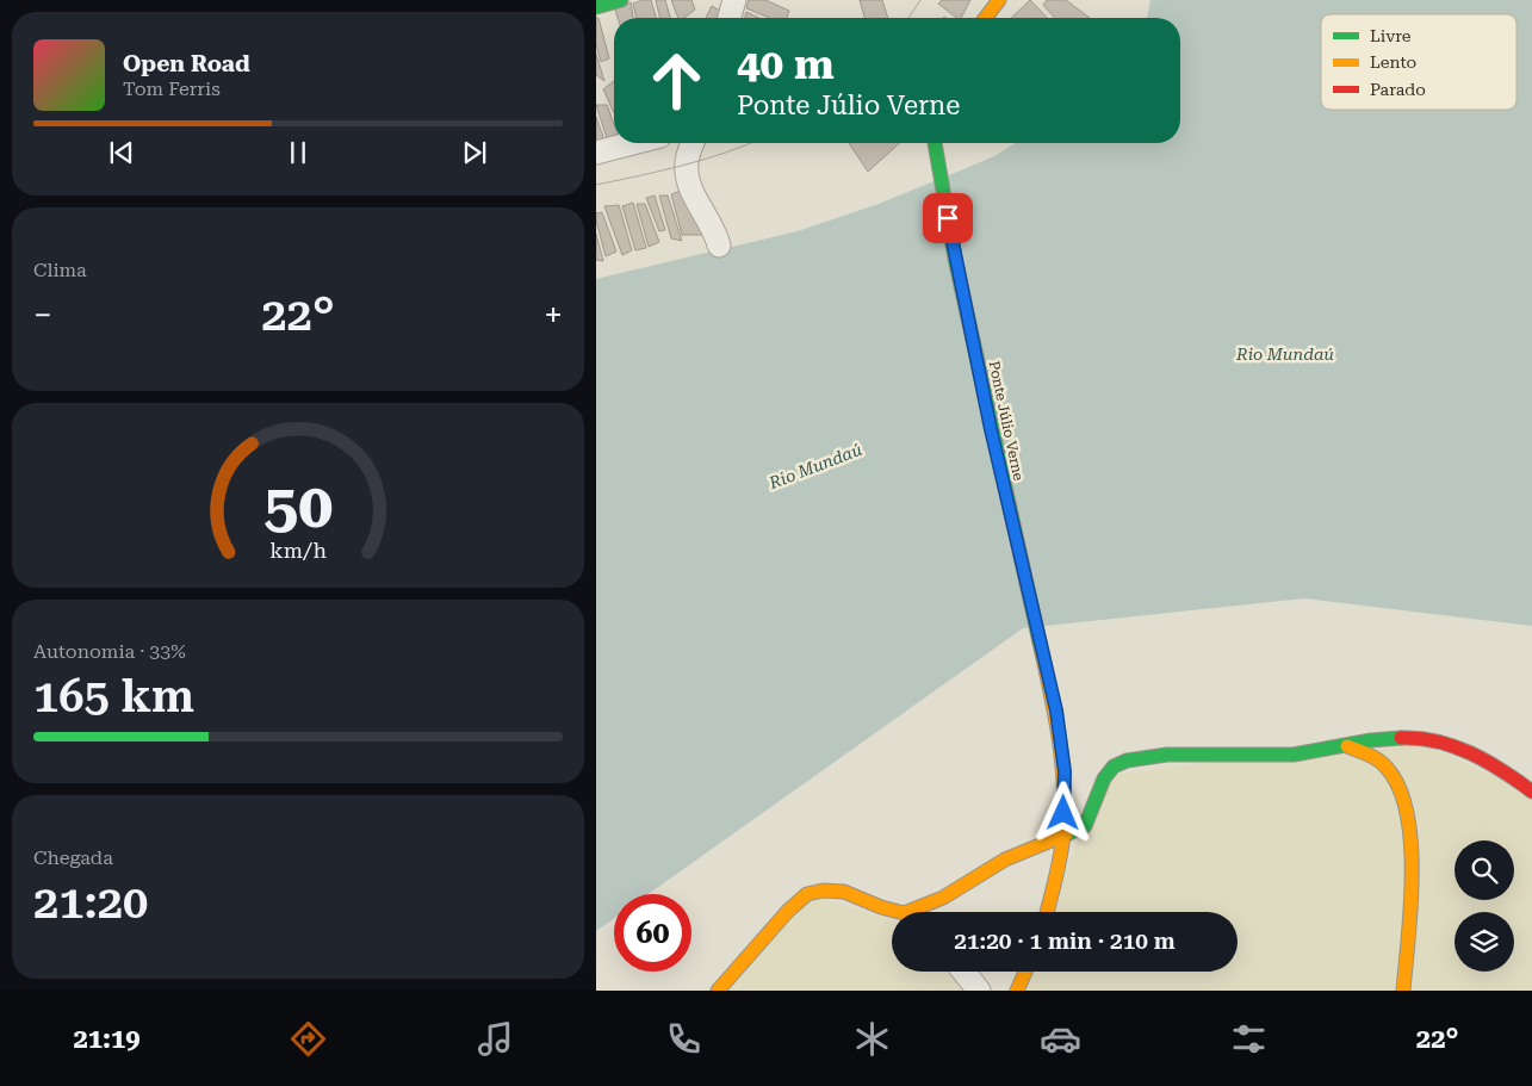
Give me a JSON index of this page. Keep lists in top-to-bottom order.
{
  "streets": {
    "street": ["Ponte Júlio Verne"]
  },
  "water": ["Rio Mundaú"],
  "legend": ["Livre", "Lento", "Parado"],
  "page": {
    "turn": ["40 m", "Ponte Júlio Verne"],
    "song": ["Open Road", "Tom Ferris"],
    "tile": [
      "Clima",
      ["Autonomia · 33%", "165 km"],
      ["Chegada", "21:20"]
    ],
    "heat": ["−", "22°", "+"],
    "limit": "60",
    "trip": "21:20 · 1 min · 210 m",
    "tabs": ["21:19", "22°"],
    "gauge": ["50", "km/h"]
  }
}
